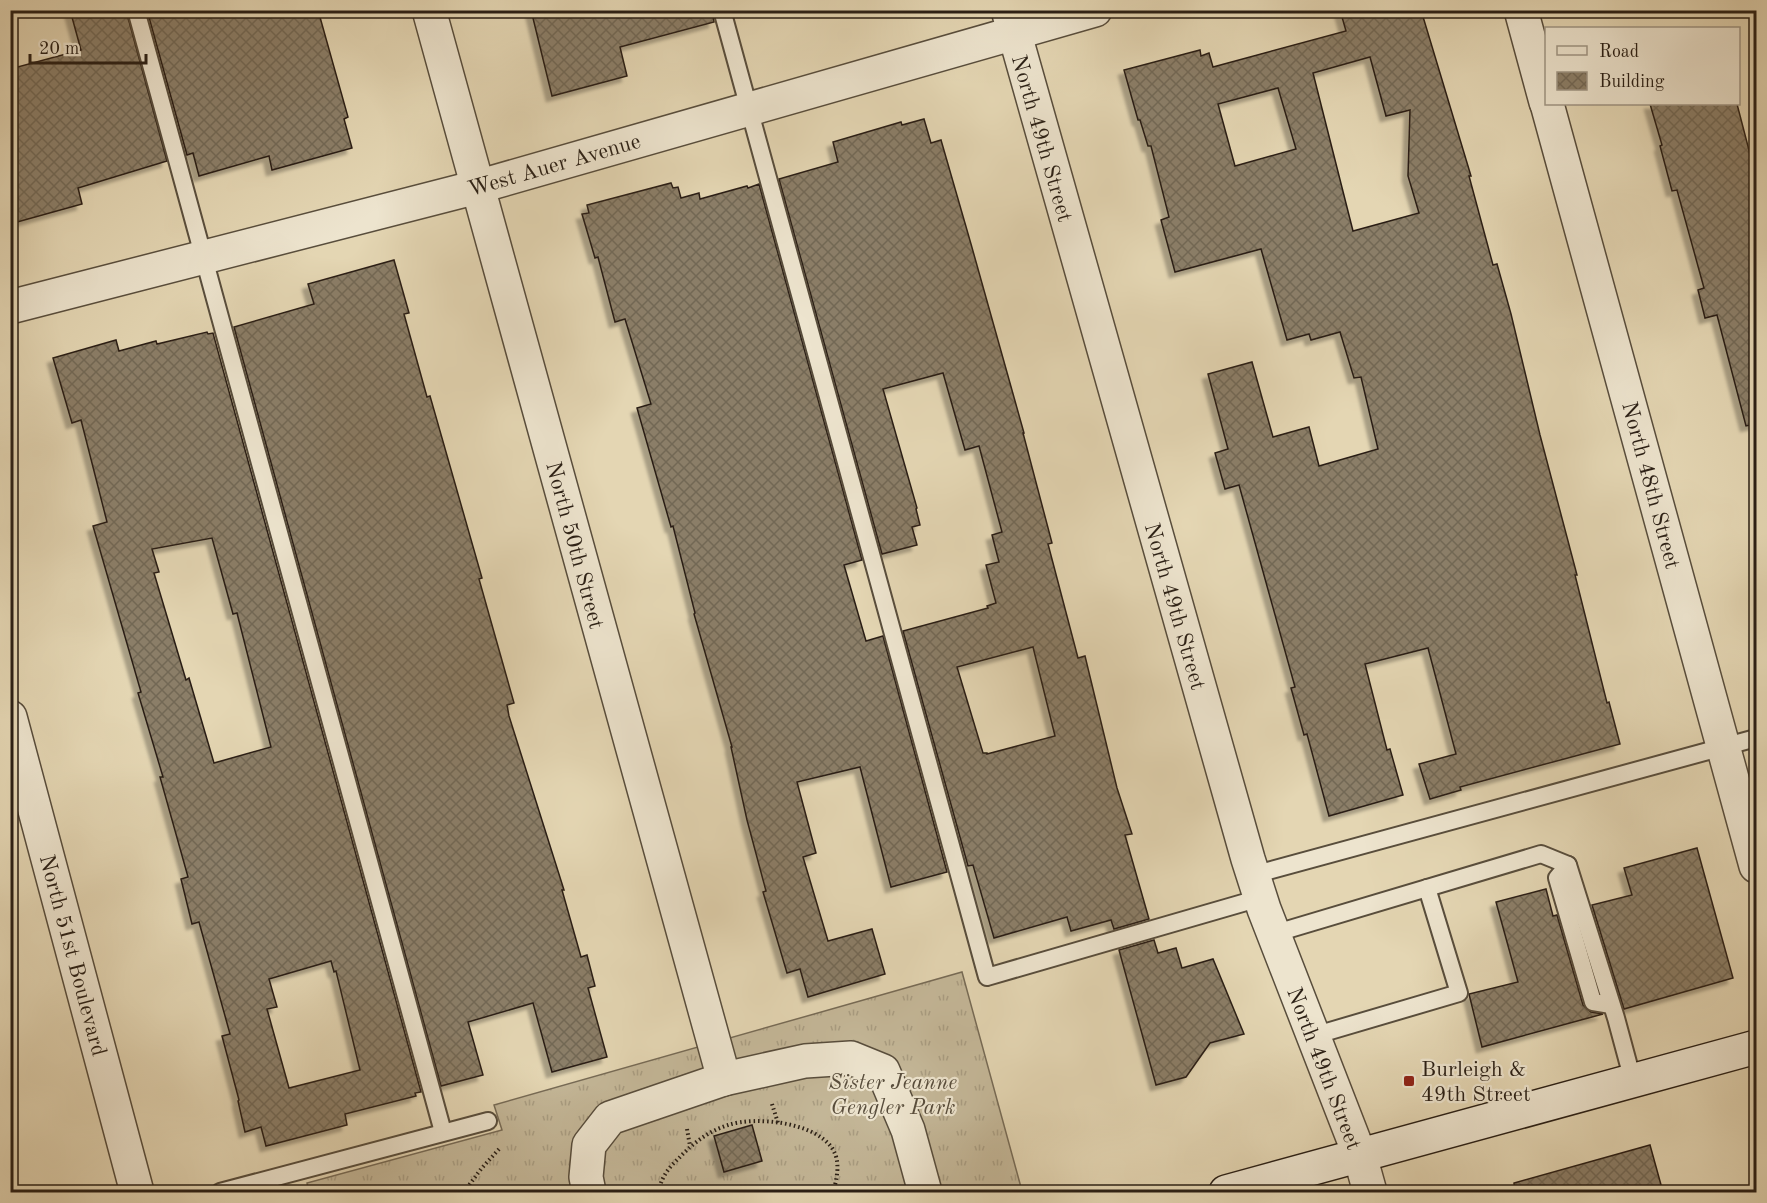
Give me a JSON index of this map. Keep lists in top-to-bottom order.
{
  "streets": {
    "street": [
      "North 49th Street",
      "West Auer Avenue",
      "North 48th Street",
      "North 50th Street",
      "North 51st Boulevard"
    ]
  },
  "crossings": [
    ["North 49th Street", "West Auer Avenue"],
    ["West Auer Avenue", "North 50th Street"]
  ],
  "parks": ["Sister Jeanne Gengler Park"],
  "places": {
    "transit": ["Burleigh & 49th Street"]
  },
  "legend": ["Road", "Building"],
  "scale_bar": "20 m"
}
